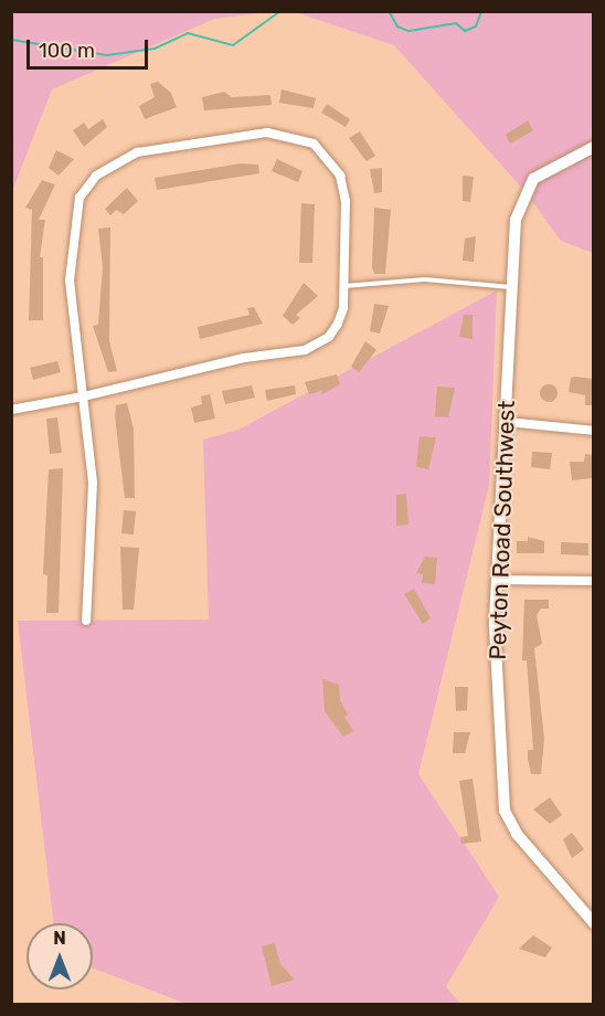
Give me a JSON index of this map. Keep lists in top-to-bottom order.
{
  "streets": {
    "street": ["Peyton Road Southwest"]
  },
  "scale_bar": "100 m",
  "north": "top"
}
